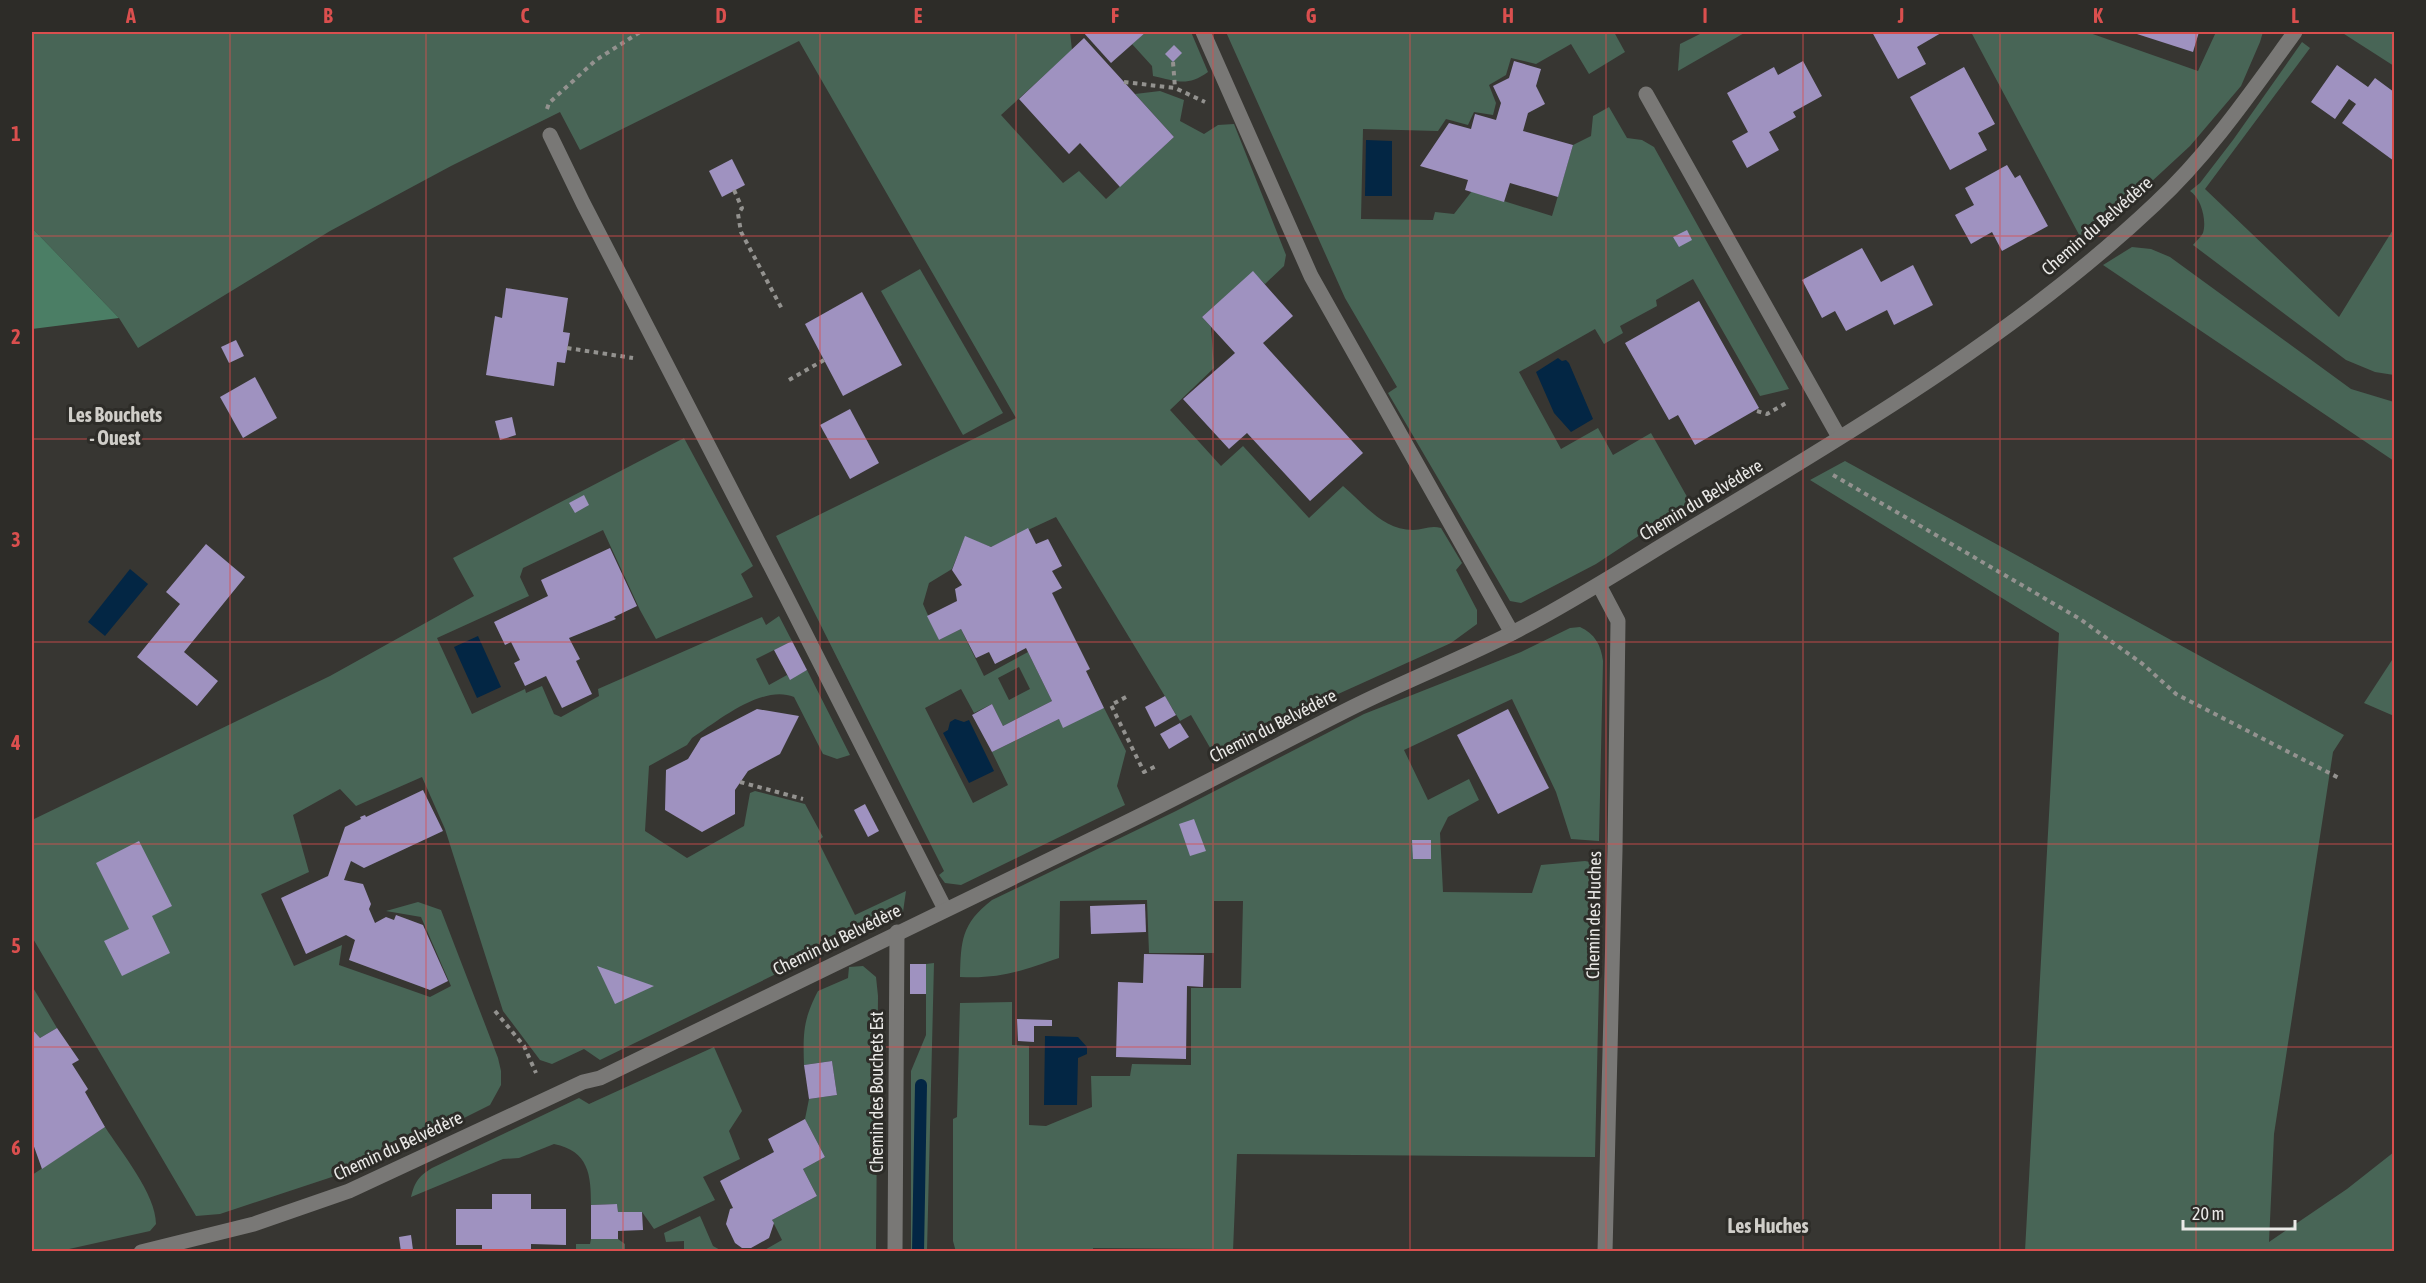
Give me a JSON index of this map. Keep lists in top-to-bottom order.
{
  "streets": {
    "street": ["Chemin du Belvédère", "Chemin des Huches", "Chemin des Bouchets Est"]
  },
  "crossings": [
    ["Chemin du Belvédère", "Chemin des Huches"],
    ["Chemin du Belvédère", "Chemin des Bouchets Est"]
  ],
  "districts": ["Les Bouchets - Ouest", "Les Huches"],
  "scale_bar": "20 m",
  "grid": {
    "columns": [
      "A",
      "B",
      "C",
      "D",
      "E",
      "F",
      "G",
      "H",
      "I",
      "J",
      "K",
      "L"
    ],
    "rows": [
      "1",
      "2",
      "3",
      "4",
      "5",
      "6"
    ]
  }
}
